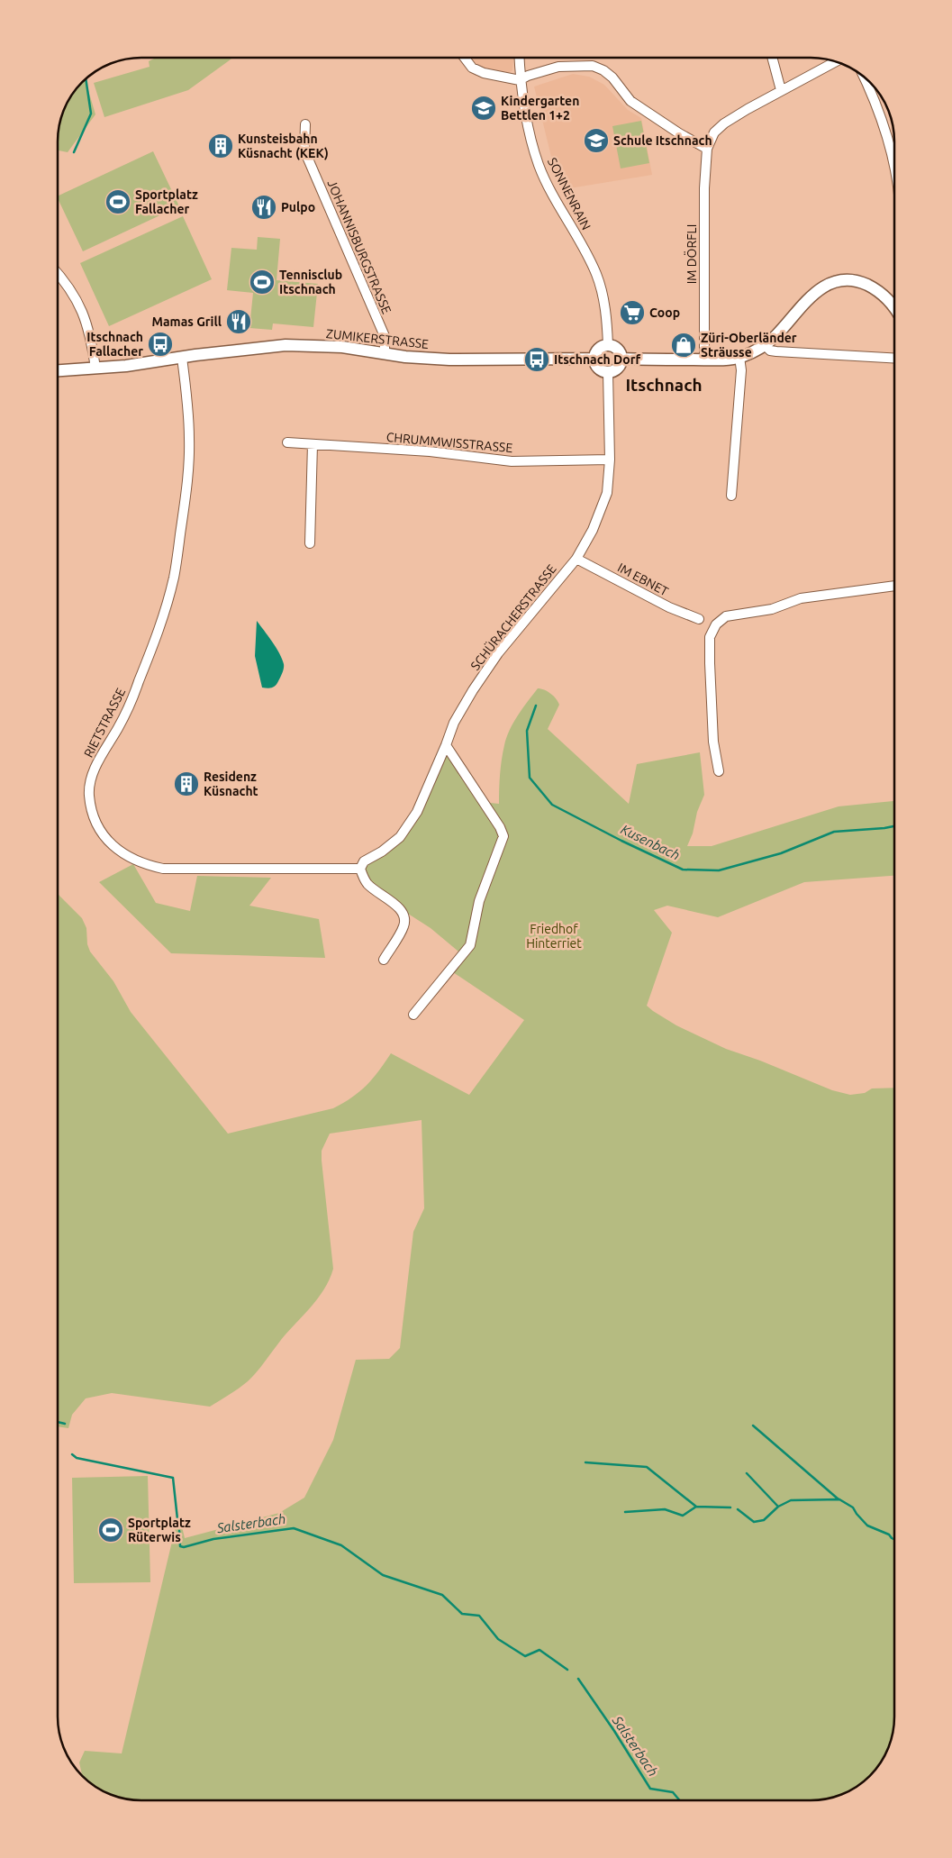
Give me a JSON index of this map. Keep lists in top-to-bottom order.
{
  "streets": {
    "main road": ["ZUMIKERSTRASSE"],
    "street": [
      "SONNENRAIN",
      "JOHANNISBURGSTRASSE",
      "IM DÖRFLI",
      "CHRUMMWISSTRASSE",
      "IM EBNET",
      "SCHÜRACHERSTRASSE",
      "RIETSTRASSE"
    ]
  },
  "crossings": [
    ["SONNENRAIN", "ZUMIKERSTRASSE"],
    ["SONNENRAIN", "SCHÜRACHERSTRASSE"],
    ["JOHANNISBURGSTRASSE", "ZUMIKERSTRASSE"],
    ["ZUMIKERSTRASSE", "SCHÜRACHERSTRASSE"],
    ["ZUMIKERSTRASSE", "RIETSTRASSE"],
    ["CHRUMMWISSTRASSE", "SCHÜRACHERSTRASSE"],
    ["IM EBNET", "SCHÜRACHERSTRASSE"],
    ["SCHÜRACHERSTRASSE", "RIETSTRASSE"]
  ],
  "districts": ["Itschnach"],
  "water": ["Kusenbach", "Salsterbach"],
  "parks": ["Friedhof Hinterriet"],
  "places": {
    "school or university": ["Kindergarten Bettlen 1+2", "Schule Itschnach"],
    "building": ["Kunsteisbahn Küsnacht (KEK)", "Residenz Küsnacht"],
    "sports": ["Sportplatz Fallacher", "Tennisclub Itschnach", "Sportplatz Rüterwis"],
    "restaurant": ["Pulpo", "Mamas Grill"],
    "supermarket": ["Coop"],
    "bus stop": ["Itschnach Fallacher", "Itschnach Dorf"],
    "shop": ["Züri-Oberländer Sträusse"]
  }
}
